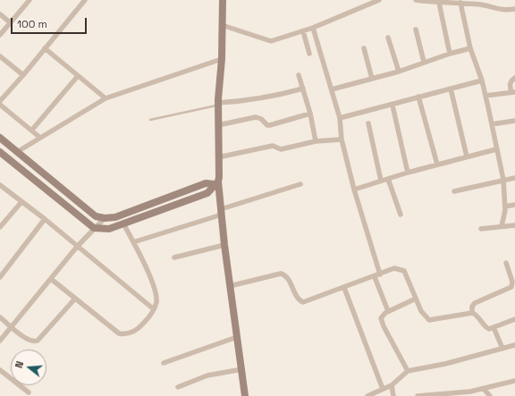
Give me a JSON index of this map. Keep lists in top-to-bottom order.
{
  "scale_bar": "100 m",
  "north": "left"
}
